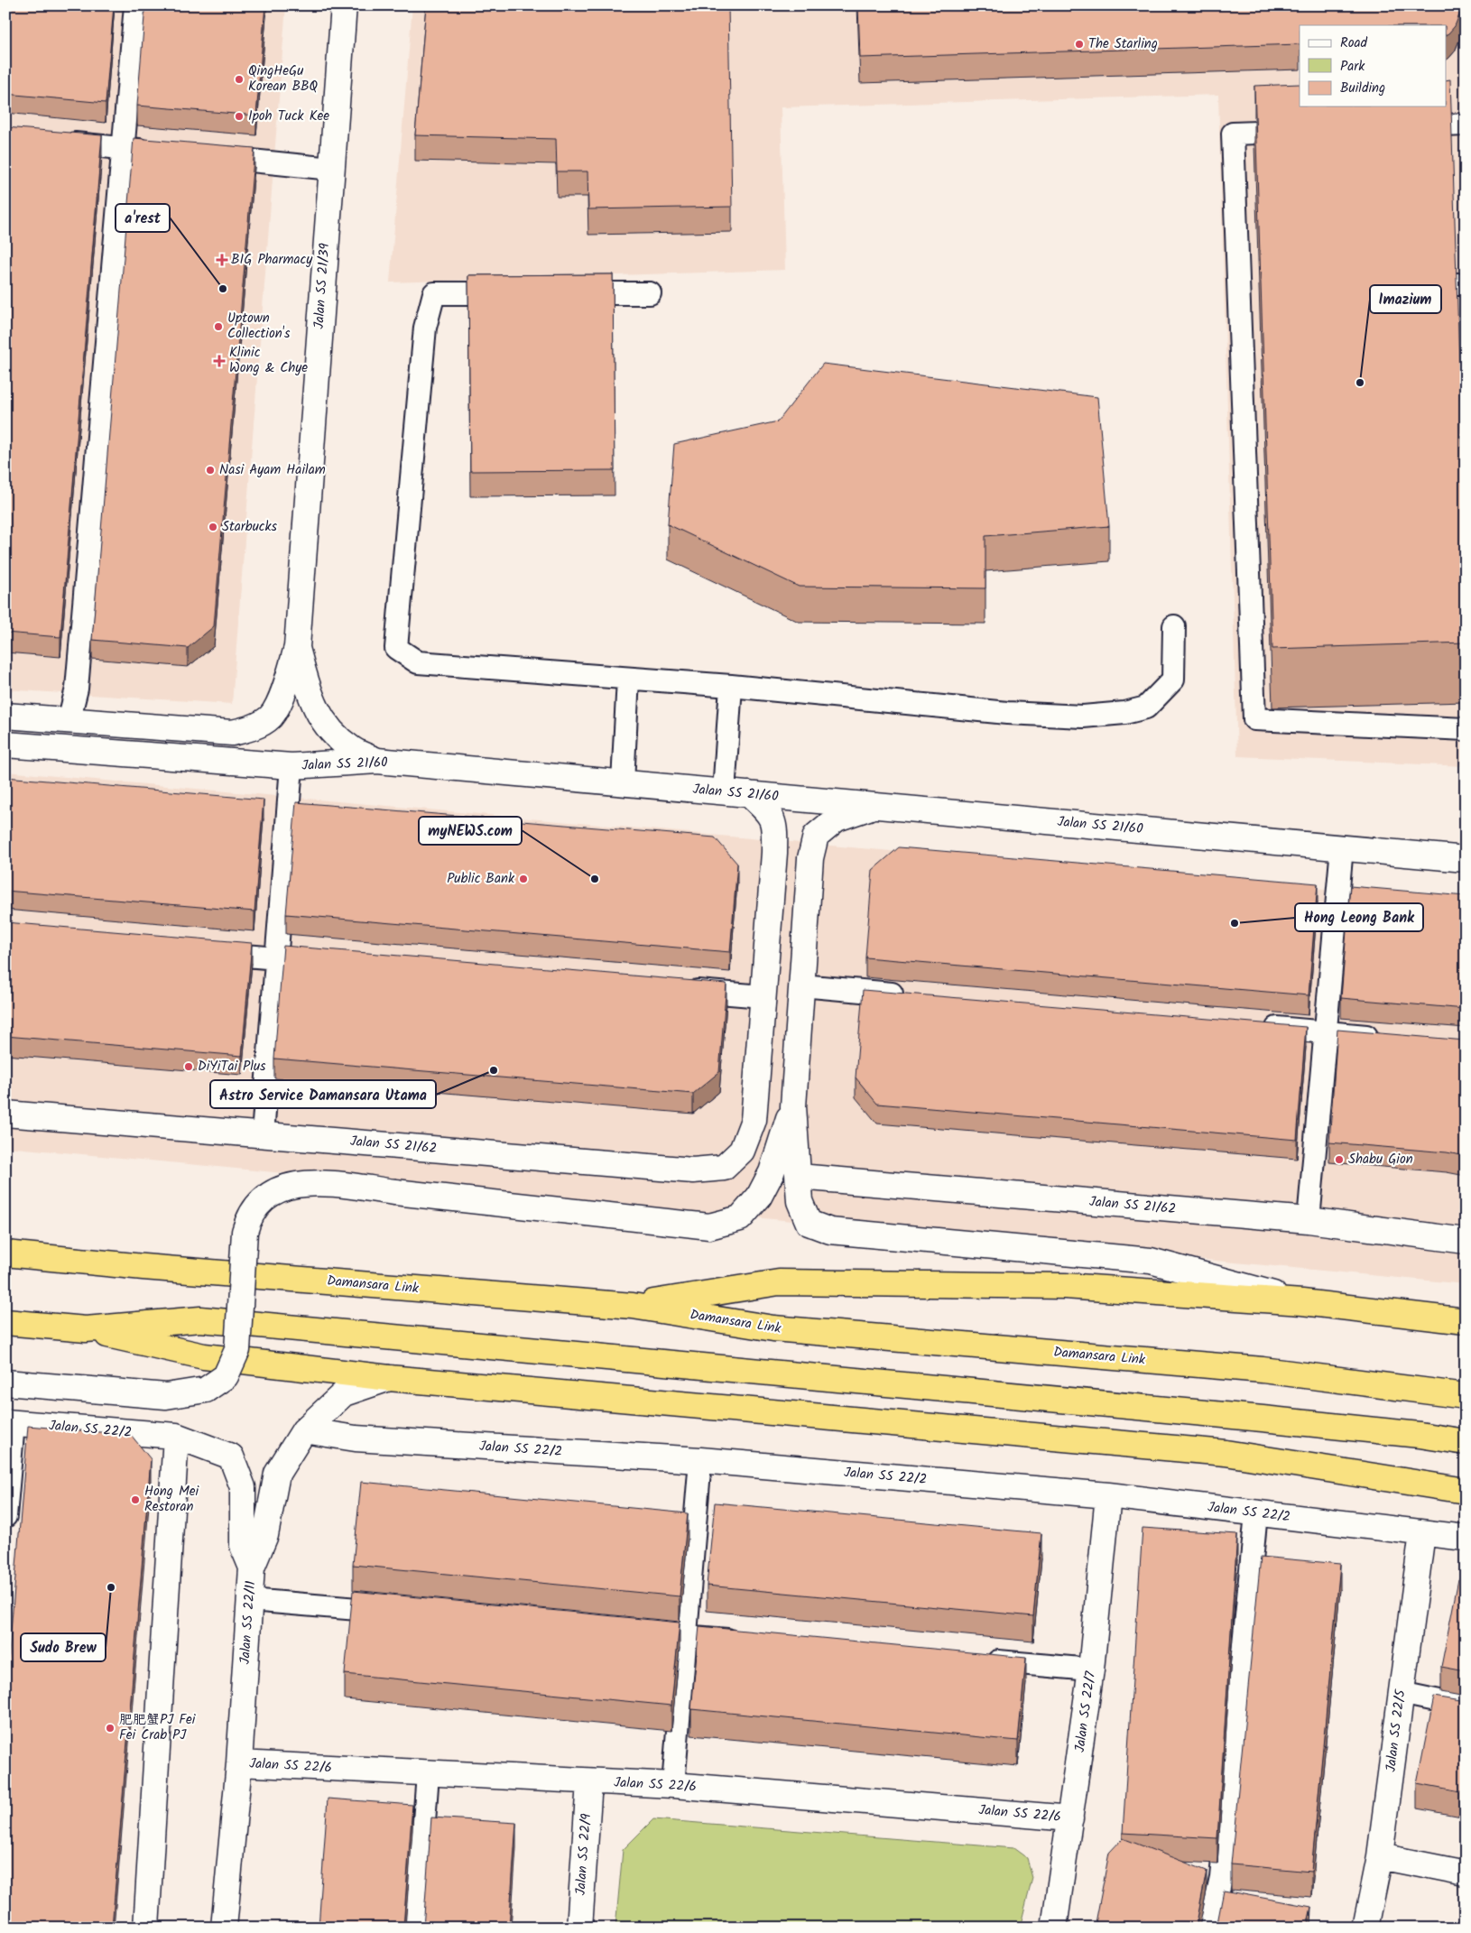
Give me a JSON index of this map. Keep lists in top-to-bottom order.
{
  "streets": {
    "highway": ["Damansara Link"],
    "street": [
      "Jalan SS 21/39",
      "Jalan SS 21/60",
      "Jalan SS 21/62",
      "Jalan SS 22/2",
      "Jalan SS 22/11",
      "Jalan SS 22/7",
      "Jalan SS 22/5",
      "Jalan SS 22/6",
      "Jalan SS 22/9"
    ]
  },
  "crossings": [
    ["Jalan SS 21/39", "Jalan SS 21/60"],
    ["Jalan SS 21/60", "Jalan SS 21/62"],
    ["Jalan SS 22/2", "Jalan SS 22/11"],
    ["Jalan SS 22/2", "Jalan SS 22/7"],
    ["Jalan SS 22/2", "Jalan SS 22/5"],
    ["Jalan SS 22/11", "Jalan SS 22/6"],
    ["Jalan SS 22/7", "Jalan SS 22/6"],
    ["Jalan SS 22/6", "Jalan SS 22/9"]
  ],
  "places": {
    "other": [
      "The Starling",
      "QingHeGu Korean BBQ",
      "Ipoh Tuck Kee",
      "a'rest",
      "Uptown Collection's",
      "Imazium",
      "Nasi Ayam Hailam",
      "Starbucks",
      "Public Bank",
      "myNEWS.com",
      "Hong Leong Bank",
      "DiYiTai Plus",
      "Astro Service Damansara Utama",
      "Shabu Gion",
      "Hong Mei Restoran",
      "Sudo Brew",
      "肥肥蟹PJ Fei Fei Crab PJ"
    ],
    "health": ["BIG Pharmacy", "Klinic Wong & Chye"]
  },
  "legend": ["Road", "Park", "Building"]
}
